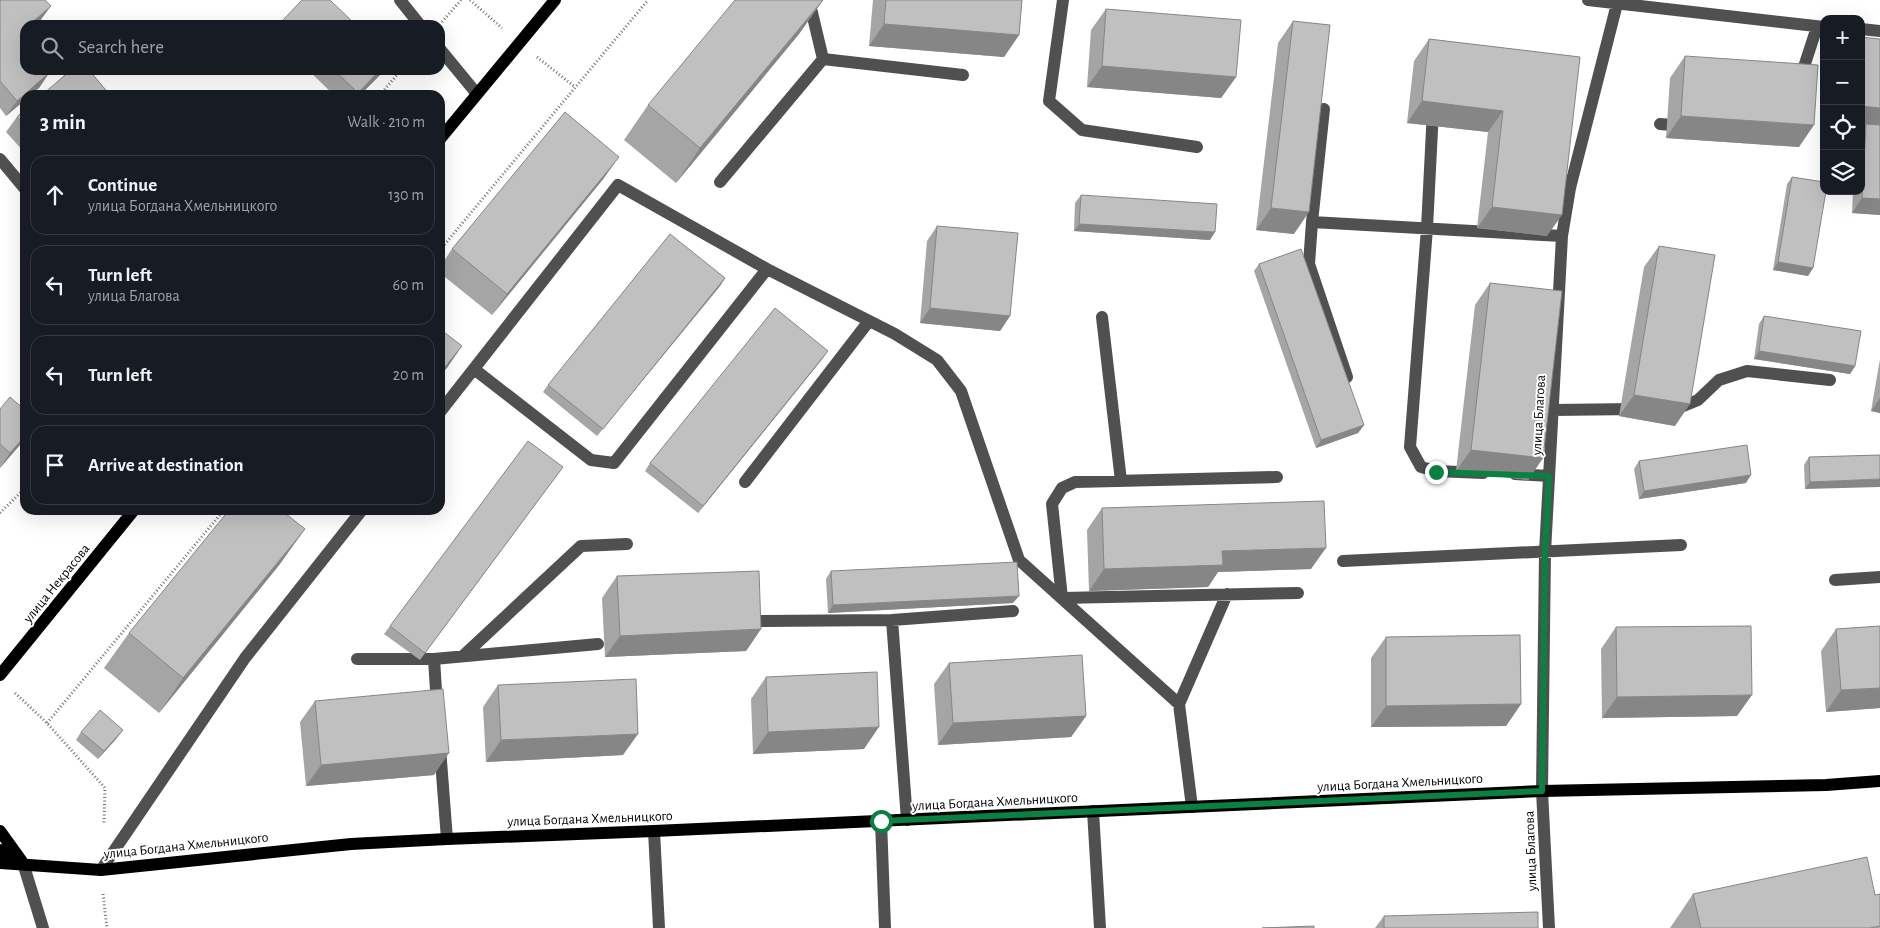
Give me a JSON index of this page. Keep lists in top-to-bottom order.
{
  "streets": {
    "main road": ["улица Некрасова", "улица Богдана Хмельницкого"],
    "street": ["улица Благова"]
  },
  "crossings": [
    ["улица Благова", "улица Богдана Хмельницкого"]
  ],
  "page": {
    "map_buttons": ["+", "−"],
    "search": "Search here",
    "heading": ["3 min", "Walk · 210 m"],
    "list": [
      ["Continue", "улица Богдана Хмельницкого", "130 m"],
      ["Turn left", "улица Благова", "60 m"],
      ["Turn left", "20 m"],
      "Arrive at destination"
    ]
  }
}
